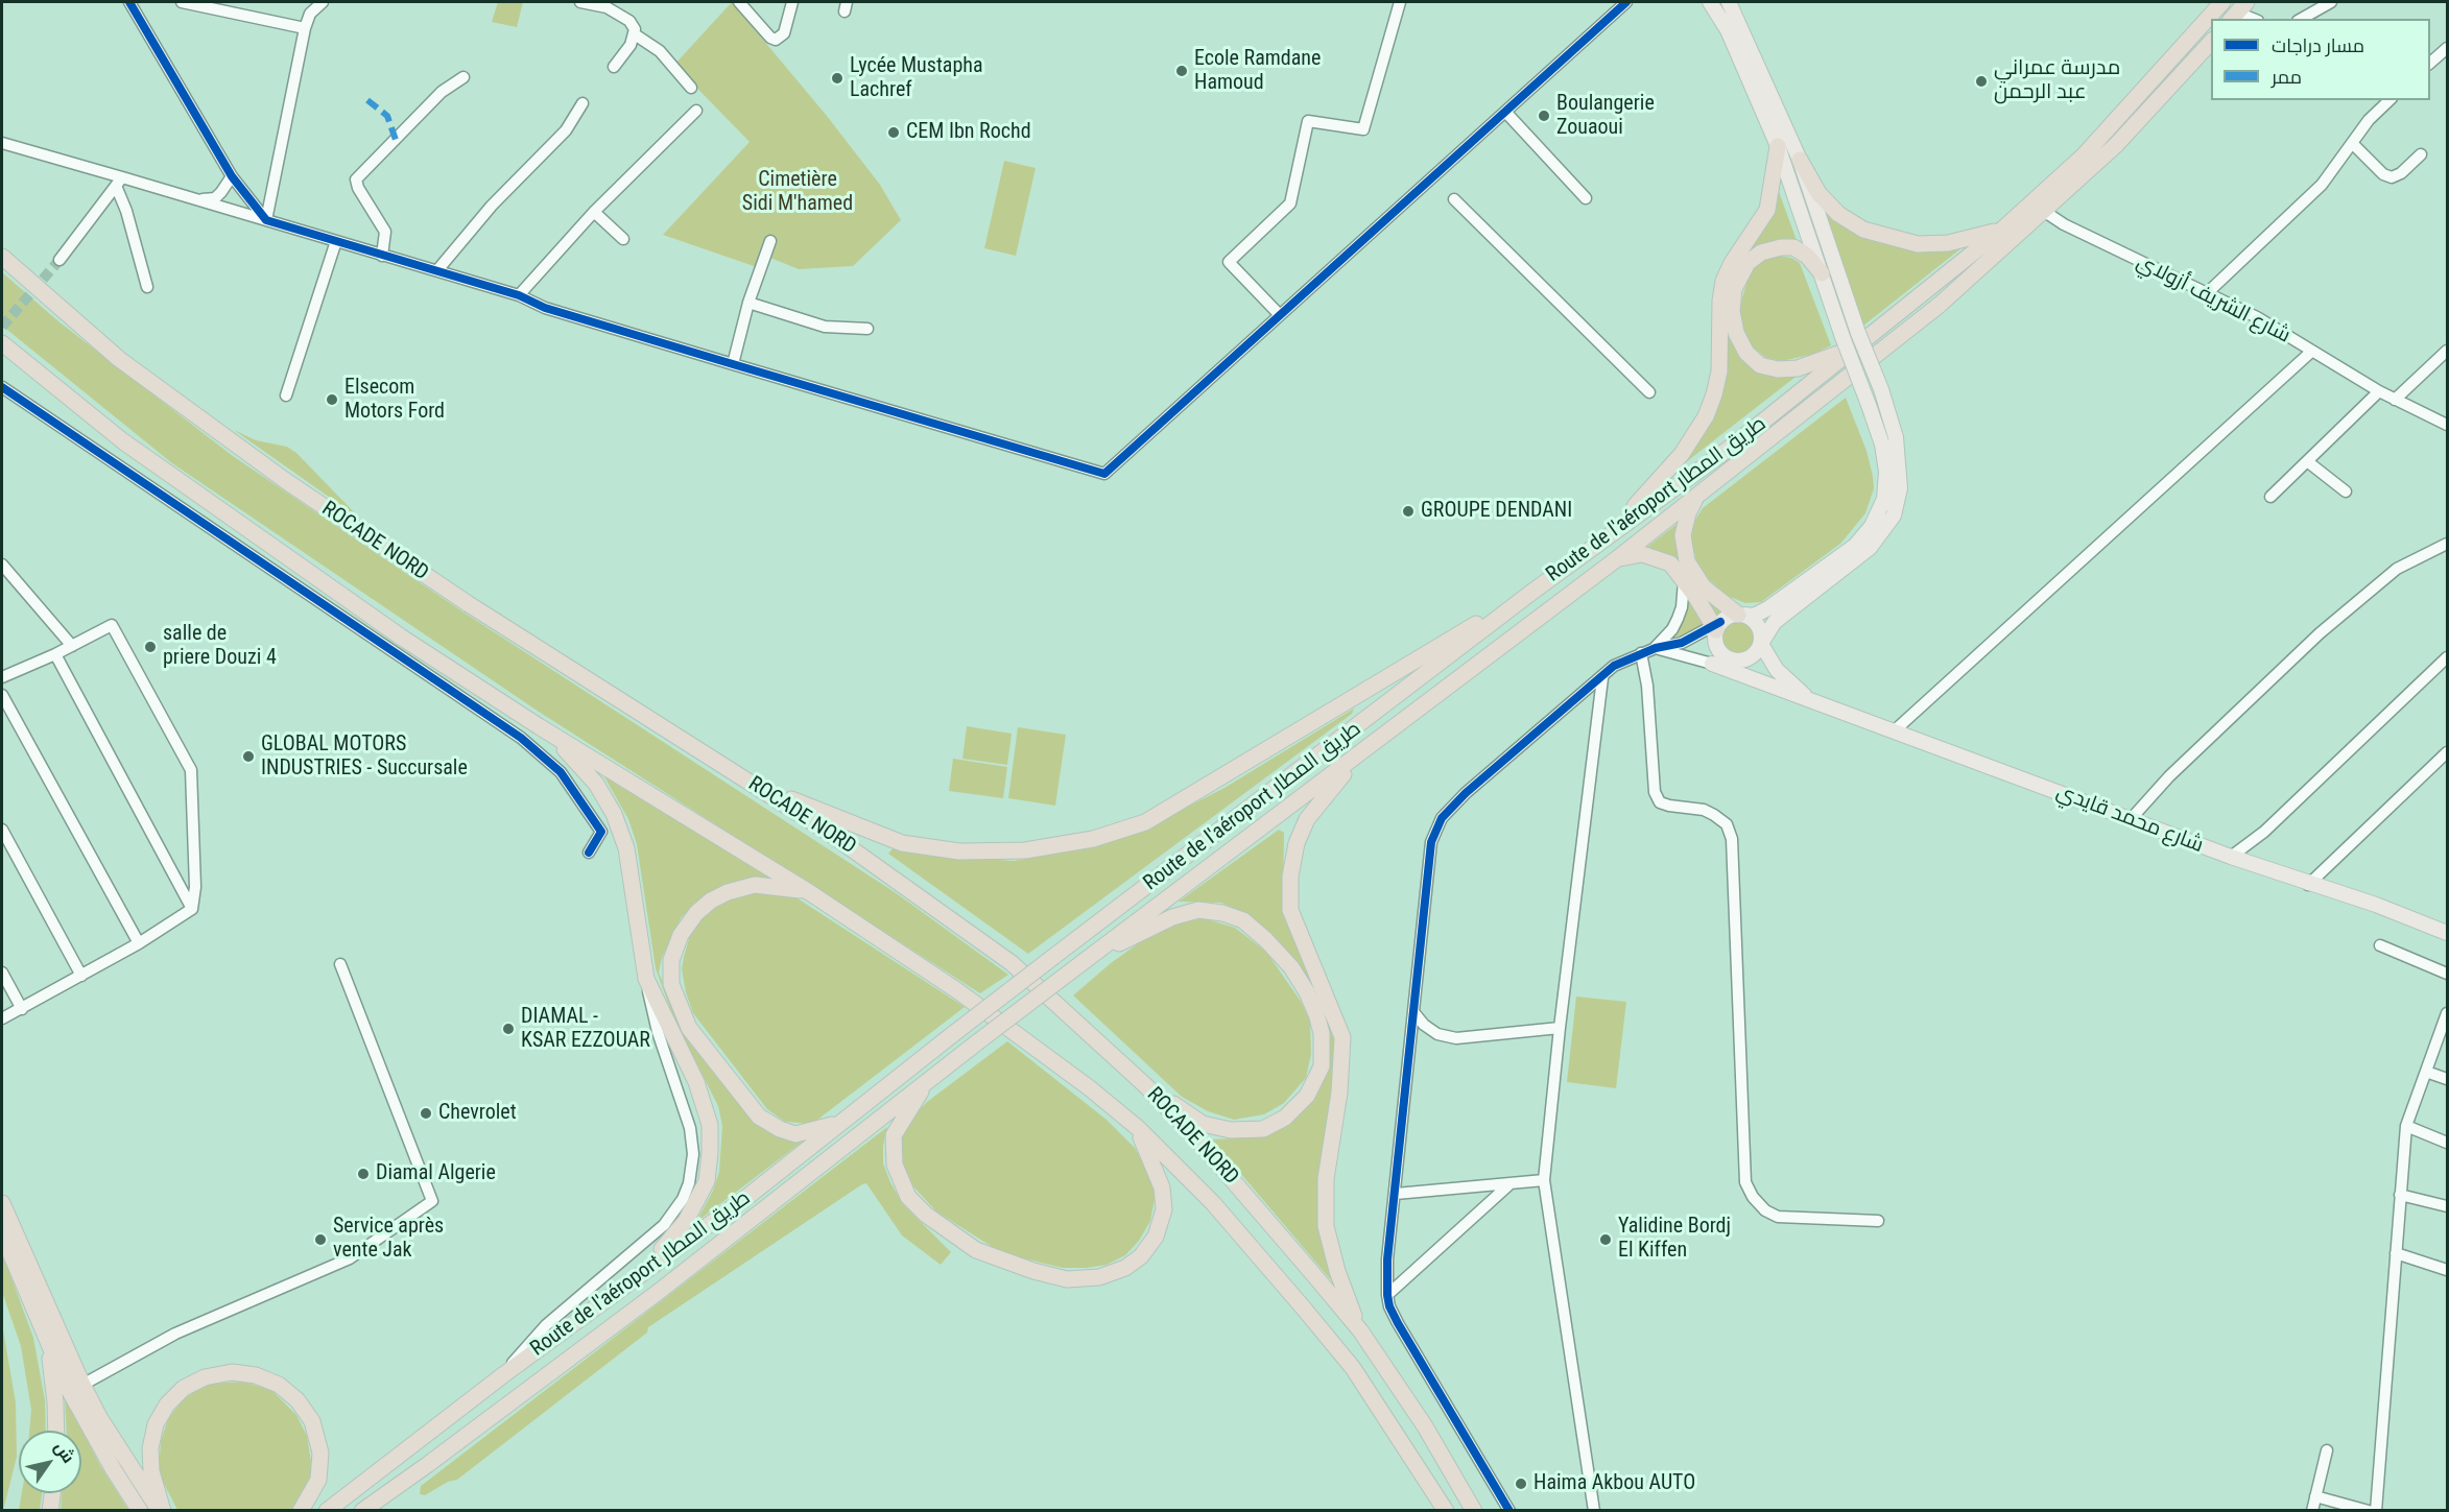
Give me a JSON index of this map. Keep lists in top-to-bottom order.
{
  "streets": {
    "highway": ["Route de l'aéroport طريق المطار", "ROCADE NORD"],
    "main road": ["شارع محمد قايدي"],
    "street": ["شارع الشريف أزولاي"]
  },
  "crossings": [
    ["شارع الشريف أزولاي", "Route de l'aéroport طريق المطار"]
  ],
  "parks": ["Cimetière Sidi M'hamed"],
  "places": [
    "Ecole Ramdane Hamoud",
    "Lycée Mustapha Lachref",
    "مدرسة عمراني عبد الرحمن",
    "Boulangerie Zouaoui",
    "CEM Ibn Rochd",
    "Elsecom Motors Ford",
    "GROUPE DENDANI",
    "salle de priere Douzi 4",
    "GLOBAL MOTORS INDUSTRIES - Succursale",
    "DIAMAL - KSAR EZZOUAR",
    "Chevrolet",
    "Diamal Algerie",
    "Service après vente Jak",
    "Yalidine Bordj El Kiffen",
    "Haima Akbou AUTO"
  ],
  "legend": ["مسار دراجات", "ممر"],
  "north": "top right"
}
